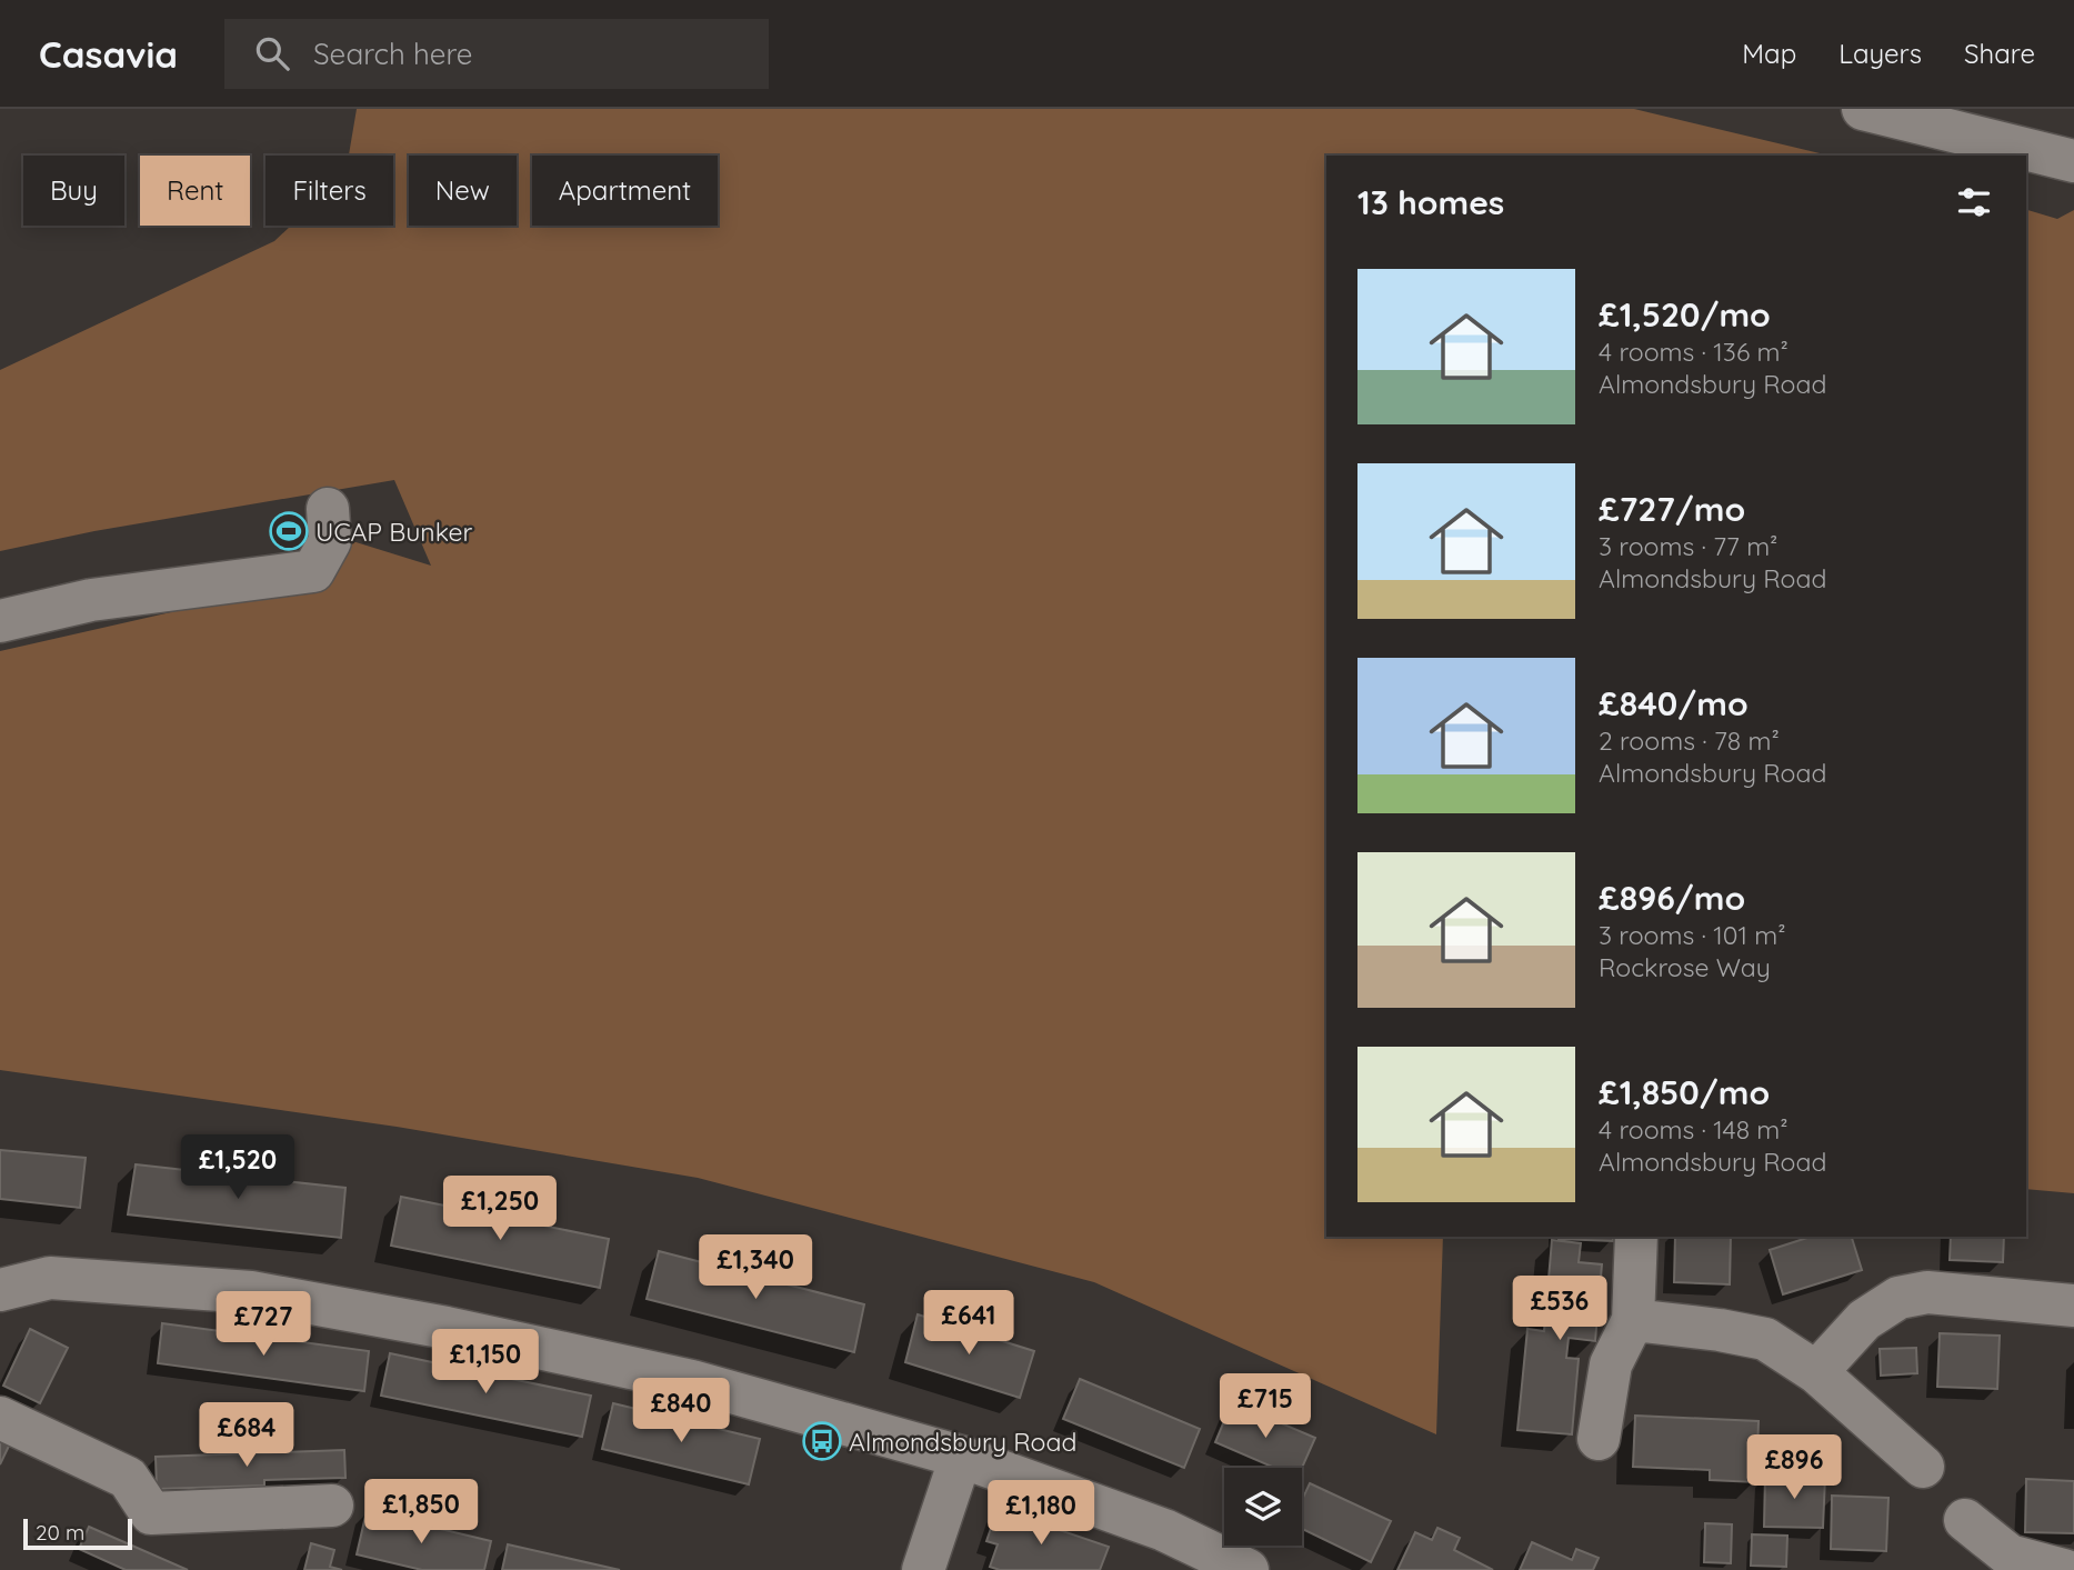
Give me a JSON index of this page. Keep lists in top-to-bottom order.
{
  "places": {
    "sports": ["UCAP Bunker"],
    "bus stop": ["Almondsbury Road"]
  },
  "scale_bar": "20 m",
  "page": {
    "header": "Casavia",
    "search": "Search here",
    "nav": ["Map", "Layers", "Share"],
    "chip": [
      "Buy",
      "Rent",
      "Filters",
      "New",
      "Apartment"
    ],
    "heading": "13 homes",
    "list": [
      {
        "name": "£1,520/mo",
        "note": "4 rooms · 136 m² · Almondsbury Road"
      },
      {
        "name": "£727/mo",
        "note": "3 rooms · 77 m² · Almondsbury Road"
      },
      {
        "name": "£840/mo",
        "note": "2 rooms · 78 m² · Almondsbury Road"
      },
      {
        "name": "£896/mo",
        "note": "3 rooms · 101 m² · Rockrose Way"
      },
      {
        "name": "£1,850/mo",
        "note": "4 rooms · 148 m² · Almondsbury Road"
      }
    ],
    "price": [
      "£1,520",
      "£1,250",
      "£1,340",
      "£536",
      "£641",
      "£727",
      "£1,150",
      "£715",
      "£840",
      "£684",
      "£896",
      "£1,850",
      "£1,180"
    ],
    "scale": "20 m"
  }
}
